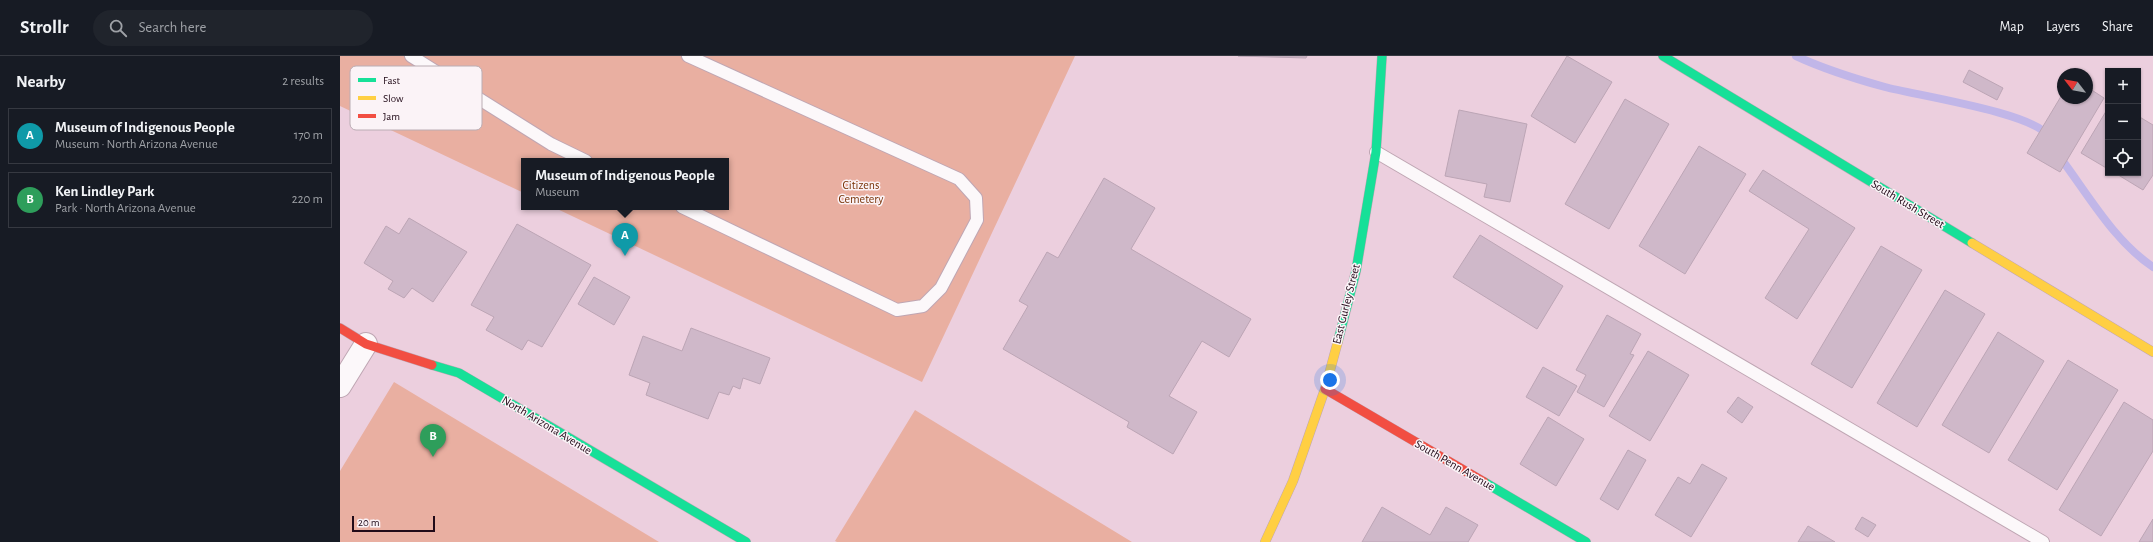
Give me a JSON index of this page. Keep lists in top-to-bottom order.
{
  "streets": {
    "street": [
      "South Rush Street",
      "East Gurley Street",
      "North Arizona Avenue",
      "South Penn Avenue"
    ]
  },
  "crossings": [
    ["East Gurley Street", "South Penn Avenue"]
  ],
  "parks": ["Citizens Cemetery"],
  "legend": ["Fast", "Slow", "Jam"],
  "scale_bar": "20 m",
  "north": "top left",
  "page": {
    "header": "Strollr",
    "search": "Search here",
    "nav": ["Map", "Layers", "Share"],
    "heading": ["Nearby", "2 results"],
    "map_buttons": ["+", "−"],
    "list": [
      {
        "mark": "A",
        "name": "Museum of Indigenous People",
        "note": "Museum · North Arizona Avenue",
        "value": "170 m"
      },
      {
        "mark": "B",
        "name": "Ken Lindley Park",
        "note": "Park · North Arizona Avenue",
        "value": "220 m"
      }
    ],
    "popup": ["Museum of Indigenous People", "Museum"],
    "pins": ["A", "B"],
    "scale": "20 m"
  }
}
